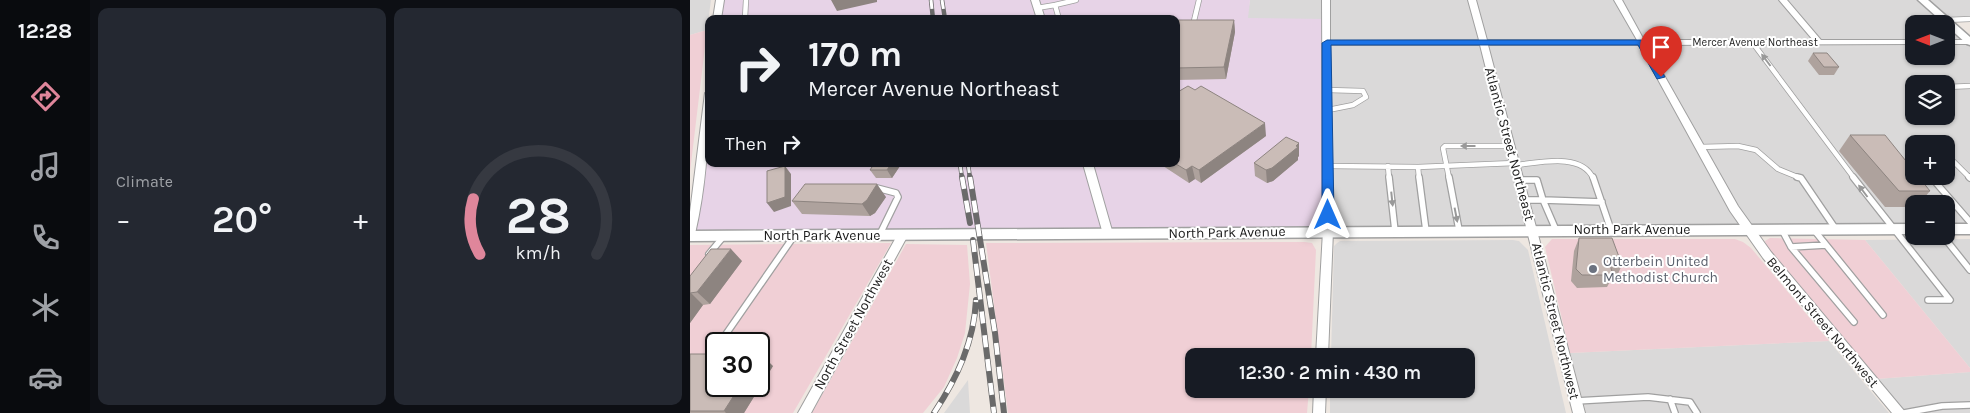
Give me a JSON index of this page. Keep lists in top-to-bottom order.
{
  "streets": {
    "street": [
      "Mercer Avenue Northeast",
      "Atlantic Street Northeast",
      "North Park Avenue",
      "Atlantic Street Northwest",
      "Belmont Street Northwest",
      "North Street Northwest"
    ]
  },
  "crossings": [
    ["Mercer Avenue Northeast", "Atlantic Street Northeast"],
    ["Mercer Avenue Northeast", "Belmont Street Northwest"],
    ["Atlantic Street Northeast", "North Park Avenue"],
    ["Atlantic Street Northeast", "Atlantic Street Northwest"],
    ["North Park Avenue", "Atlantic Street Northwest"],
    ["North Park Avenue", "Belmont Street Northwest"],
    ["North Park Avenue", "North Street Northwest"]
  ],
  "places": ["Otterbein United Methodist Church"],
  "north": "left",
  "page": {
    "tabs": "12:28",
    "tile": "Climate",
    "map_buttons": ["+", "−"],
    "turn": ["170 m", "Mercer Avenue Northeast"],
    "then": "Then",
    "heat": ["−", "20°", "+"],
    "limit": "30",
    "trip": "12:30 · 2 min · 430 m",
    "gauge": ["28", "km/h"]
  }
}
